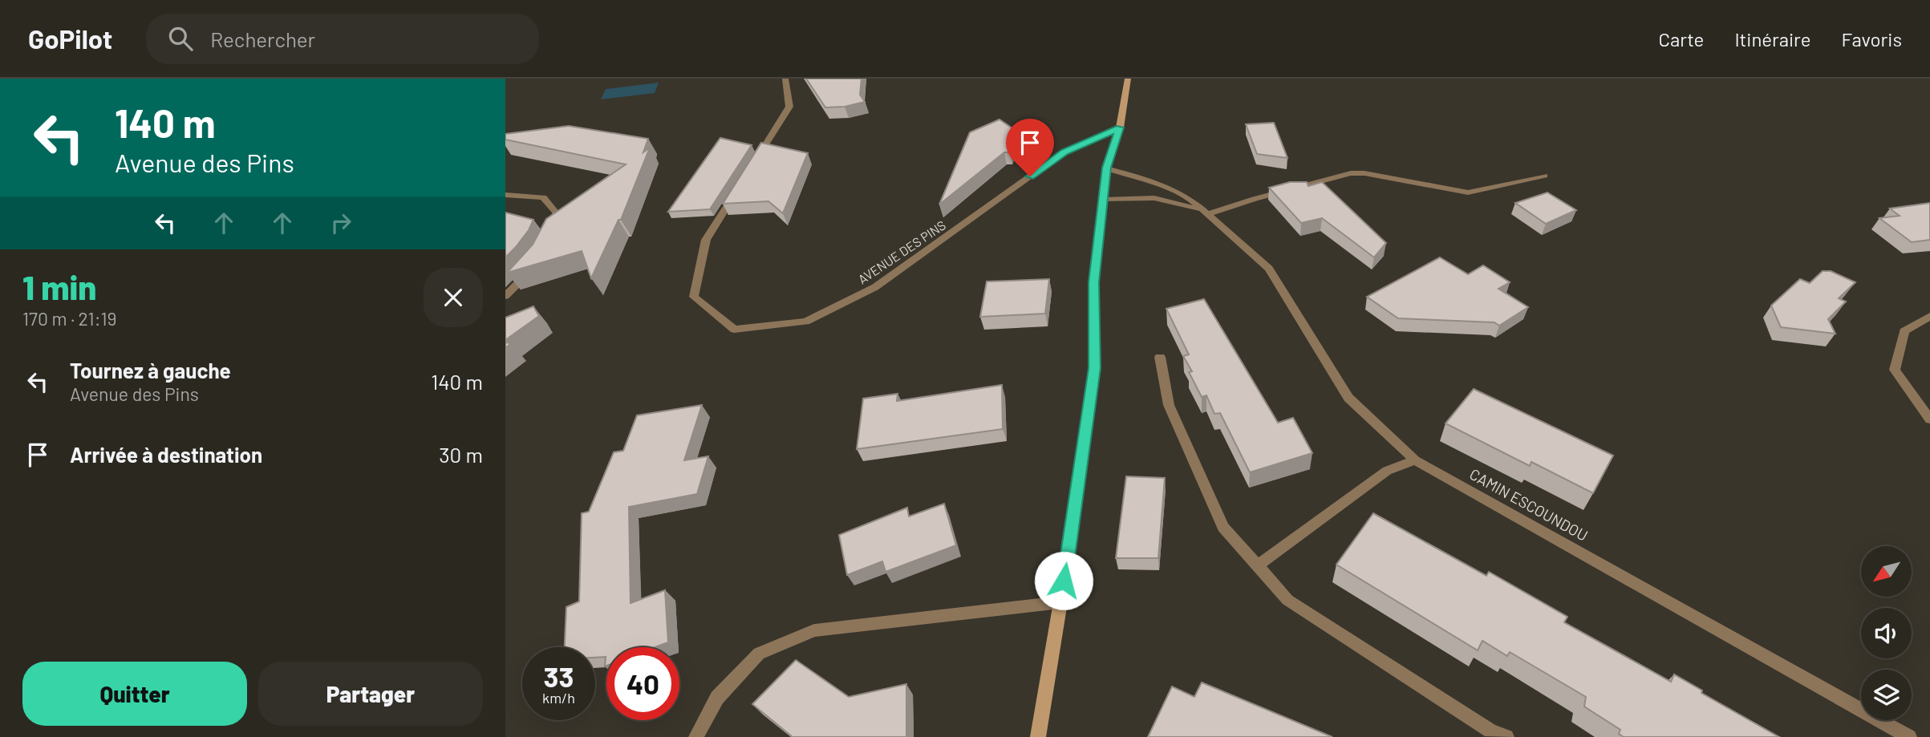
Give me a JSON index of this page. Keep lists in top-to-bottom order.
{
  "streets": {
    "street": ["AVENUE DES PINS", "CAMIN ESCOUNDOU"]
  },
  "north": "bottom left",
  "page": {
    "header": "GoPilot",
    "search": "Rechercher",
    "nav": ["Carte", "Itinéraire", "Favoris"],
    "turn": ["140 m", "Avenue des Pins"],
    "heading": ["1 min", "170 m · 21:19"],
    "list": [
      {
        "name": "Tournez à gauche",
        "note": "Avenue des Pins",
        "value": "140 m"
      },
      {
        "name": "Arrivée à destination",
        "value": "30 m"
      }
    ],
    "speed": "33 km/h",
    "limit": "40",
    "buttons": ["Quitter", "Partager"]
  }
}
